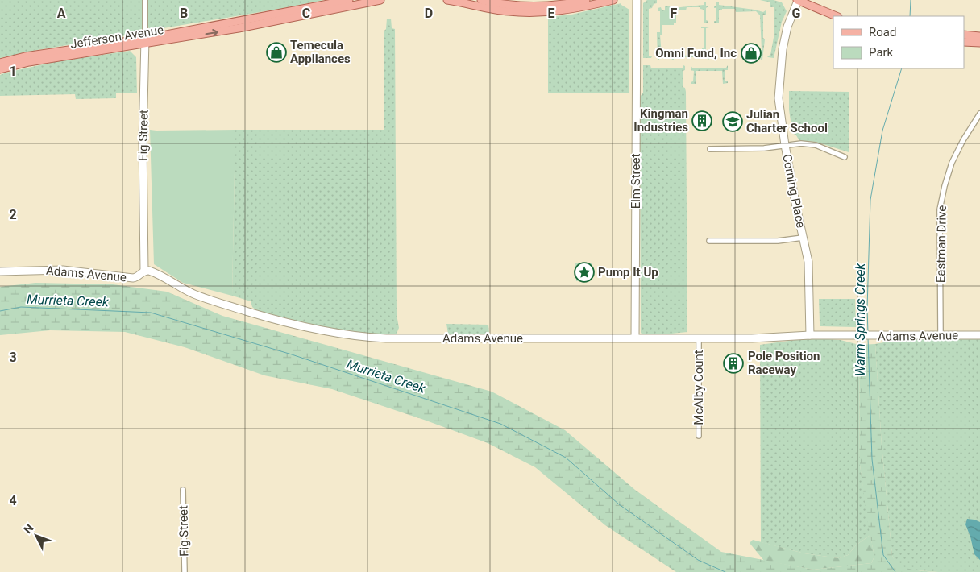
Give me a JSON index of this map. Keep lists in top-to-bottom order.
{
  "streets": {
    "main road": ["Jefferson Avenue"],
    "street": [
      "Fig Street",
      "Elm Street",
      "Corning Place",
      "Eastman Drive",
      "Adams Avenue",
      "McAlby Count"
    ]
  },
  "crossings": [
    ["Jefferson Avenue", "Fig Street"],
    ["Fig Street", "Adams Avenue"],
    ["Elm Street", "Adams Avenue"],
    ["Corning Place", "Adams Avenue"],
    ["Eastman Drive", "Adams Avenue"],
    ["Adams Avenue", "McAlby Count"]
  ],
  "water": ["Murrieta Creek", "Warm Springs Creek"],
  "places": {
    "shop": ["Temecula Appliances", "Omni Fund, Inc"],
    "building": ["Kingman Industries", "Pole Position Raceway"],
    "school or university": ["Julian Charter School"],
    "place": ["Pump It Up"]
  },
  "legend": ["Road", "Park"],
  "north": "top left",
  "grid": {
    "columns": [
      "A",
      "B",
      "C",
      "D",
      "E",
      "F",
      "G"
    ],
    "rows": [
      "1",
      "2",
      "3",
      "4"
    ]
  }
}
